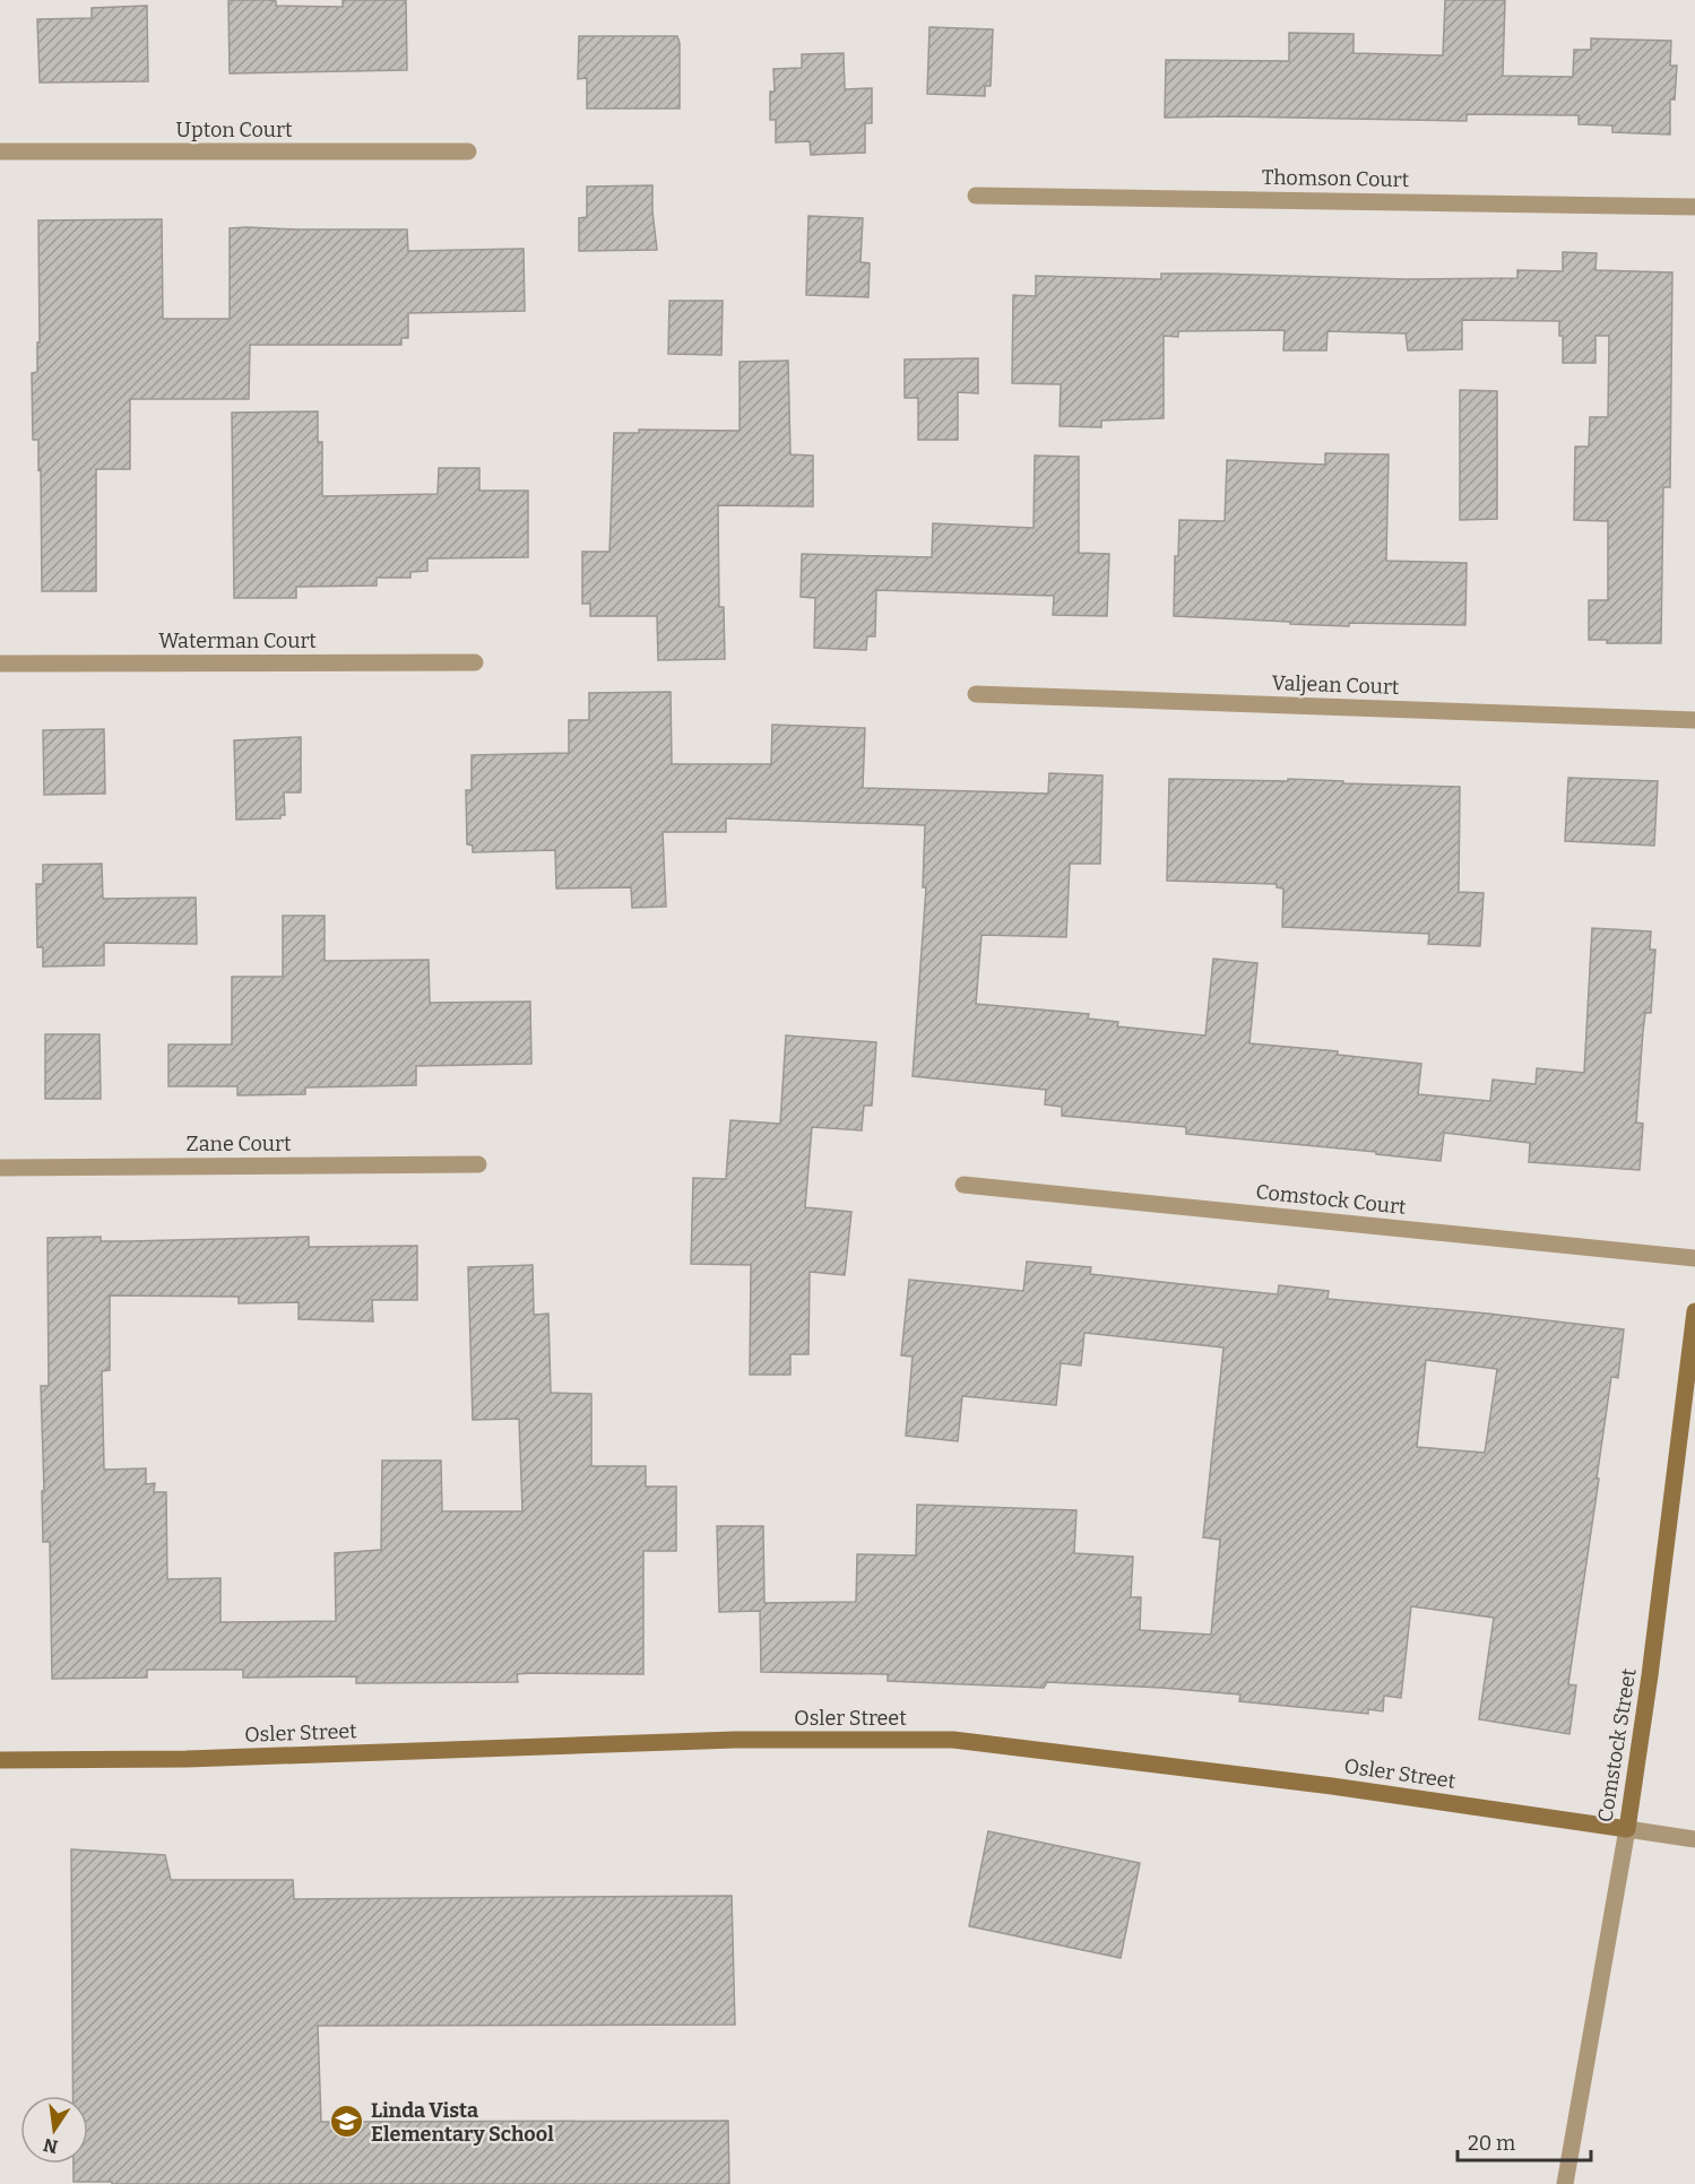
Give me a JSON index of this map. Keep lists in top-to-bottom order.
{
  "streets": {
    "street": [
      "Upton Court",
      "Thomson Court",
      "Waterman Court",
      "Valjean Court",
      "Zane Court",
      "Comstock Court",
      "Osler Street",
      "Comstock Street"
    ]
  },
  "crossings": [
    ["Osler Street", "Comstock Street"]
  ],
  "places": {
    "school or university": ["Linda Vista Elementary School"]
  },
  "scale_bar": "20 m",
  "north": "bottom"
}
